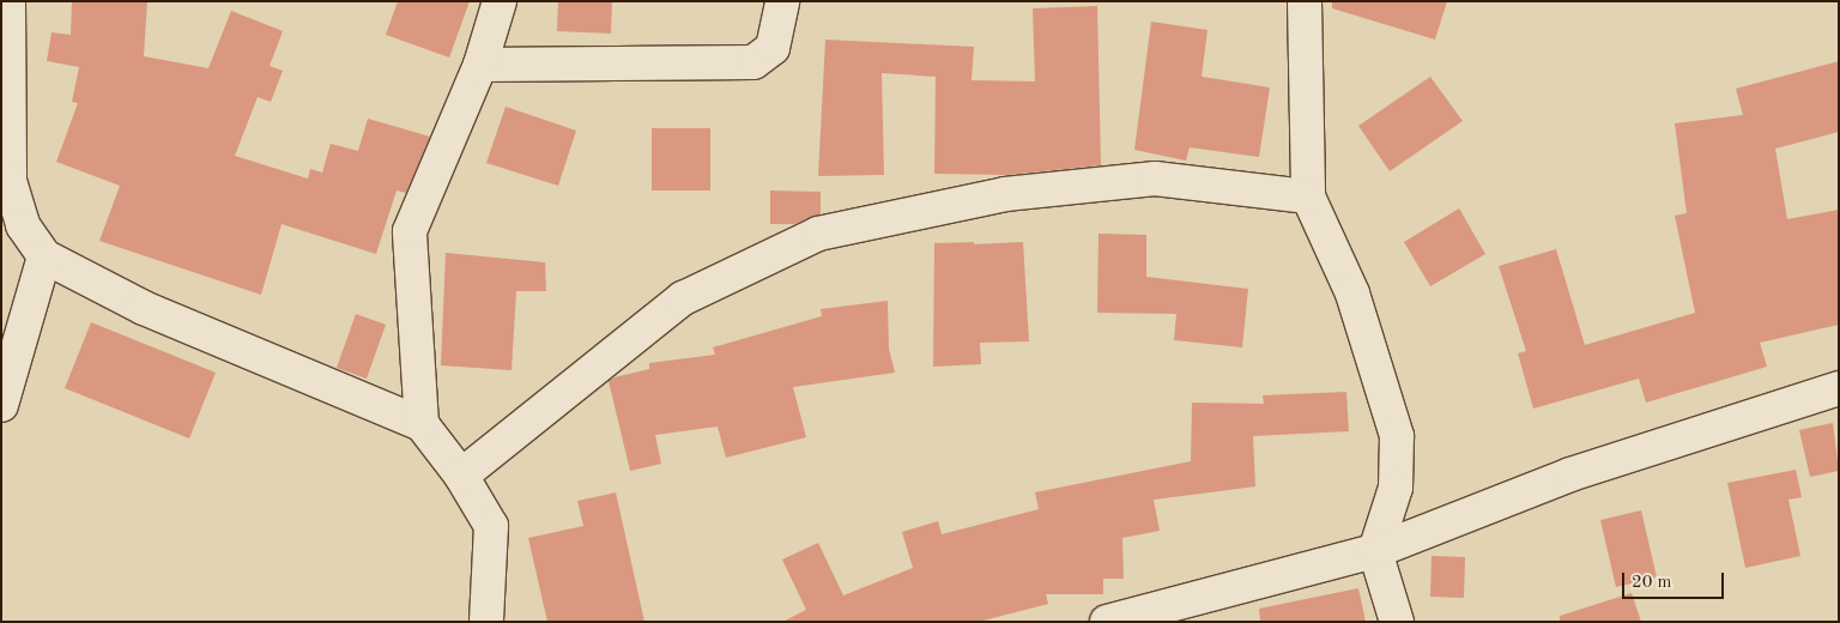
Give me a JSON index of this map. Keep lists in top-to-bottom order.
{
  "scale_bar": "20 m"
}
